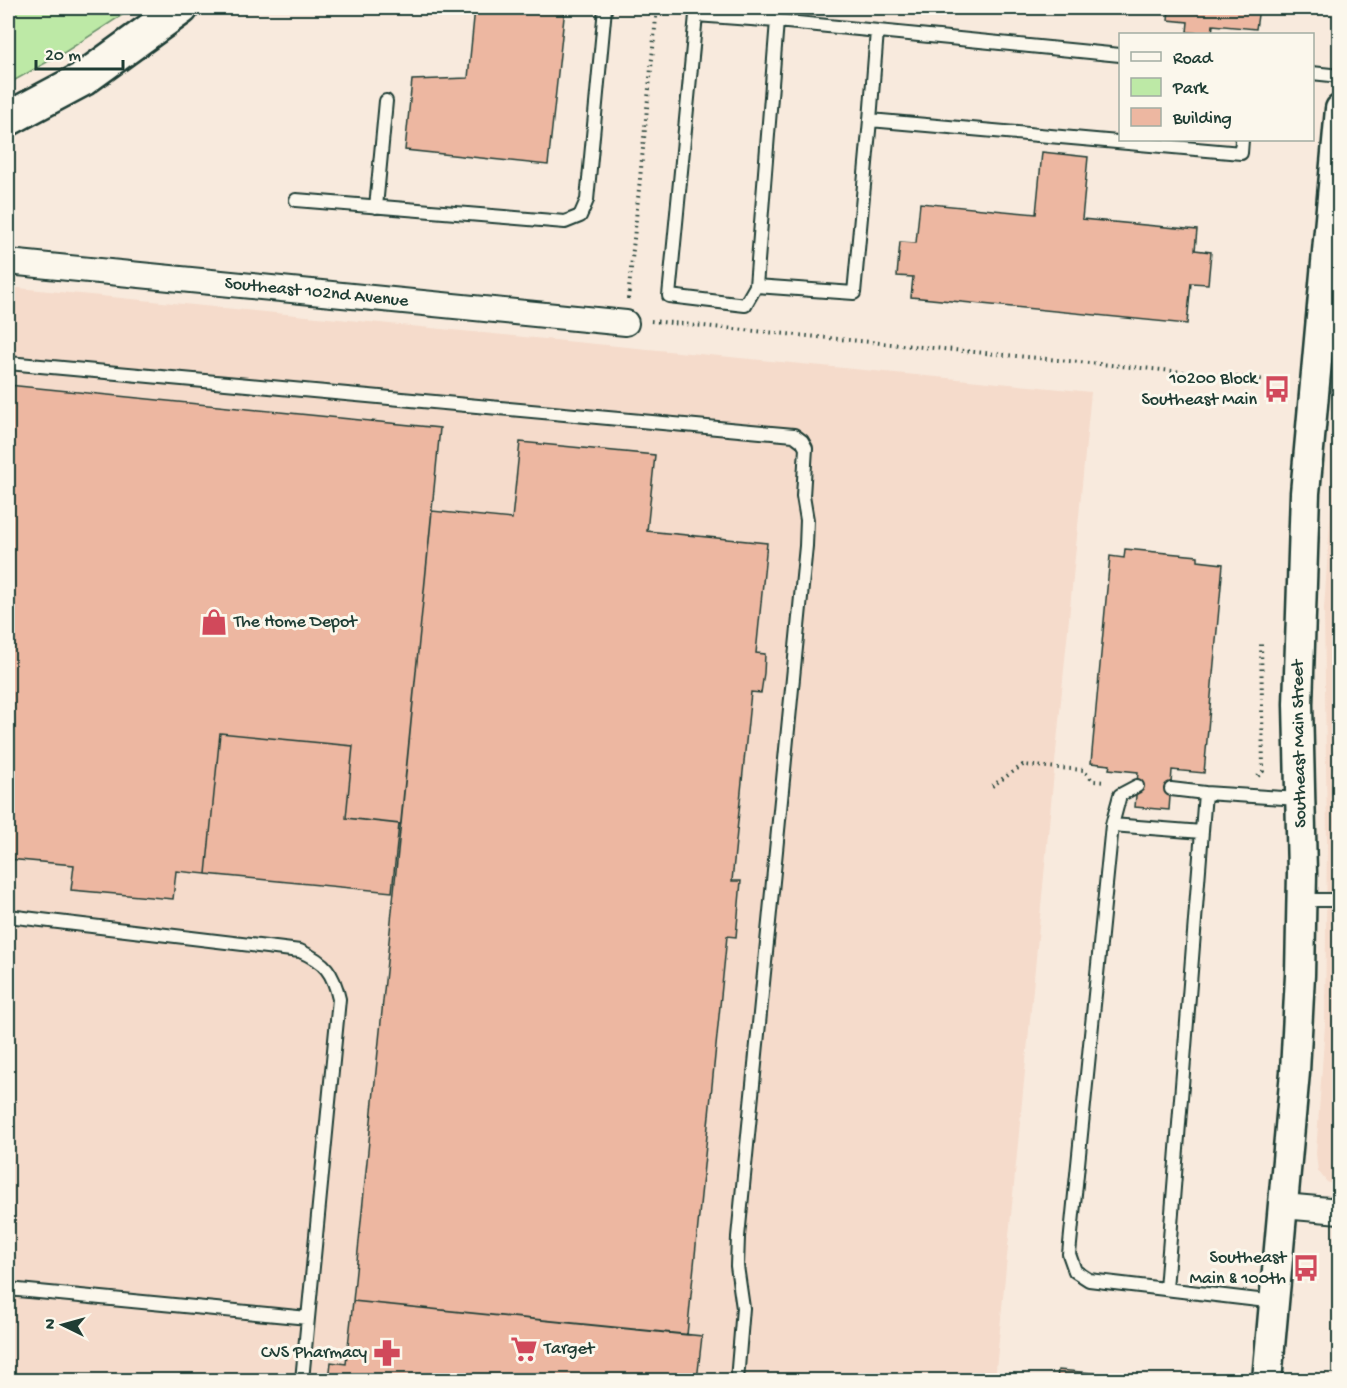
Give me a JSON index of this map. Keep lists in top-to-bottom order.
{
  "streets": {
    "street": ["Southeast 102nd Avenue", "Southeast Main Street"]
  },
  "places": {
    "bus stop": ["10200 Block Southeast Main", "Southeast Main & 100th"],
    "shop": ["The Home Depot"],
    "supermarket": ["Target"],
    "pharmacy": ["CVS Pharmacy"]
  },
  "legend": ["Road", "Park", "Building"],
  "scale_bar": "20 m",
  "north": "left"
}
